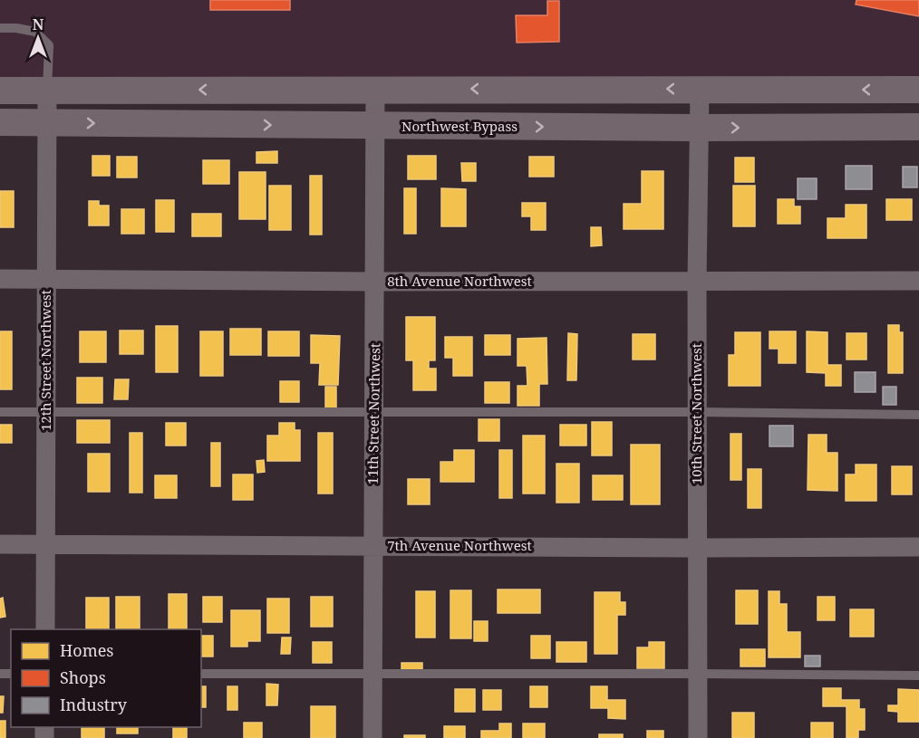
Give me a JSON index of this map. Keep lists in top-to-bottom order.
{
  "streets": {
    "main road": ["Northwest Bypass"],
    "street": [
      "8th Avenue Northwest",
      "12th Street Northwest",
      "11th Street Northwest",
      "10th Street Northwest",
      "7th Avenue Northwest"
    ]
  },
  "crossings": [
    ["Northwest Bypass", "12th Street Northwest"],
    ["Northwest Bypass", "11th Street Northwest"],
    ["Northwest Bypass", "10th Street Northwest"],
    ["8th Avenue Northwest", "12th Street Northwest"],
    ["8th Avenue Northwest", "11th Street Northwest"],
    ["8th Avenue Northwest", "10th Street Northwest"],
    ["12th Street Northwest", "7th Avenue Northwest"],
    ["11th Street Northwest", "7th Avenue Northwest"],
    ["10th Street Northwest", "7th Avenue Northwest"]
  ],
  "legend": ["Homes", "Shops", "Industry"],
  "north": "top"
}
